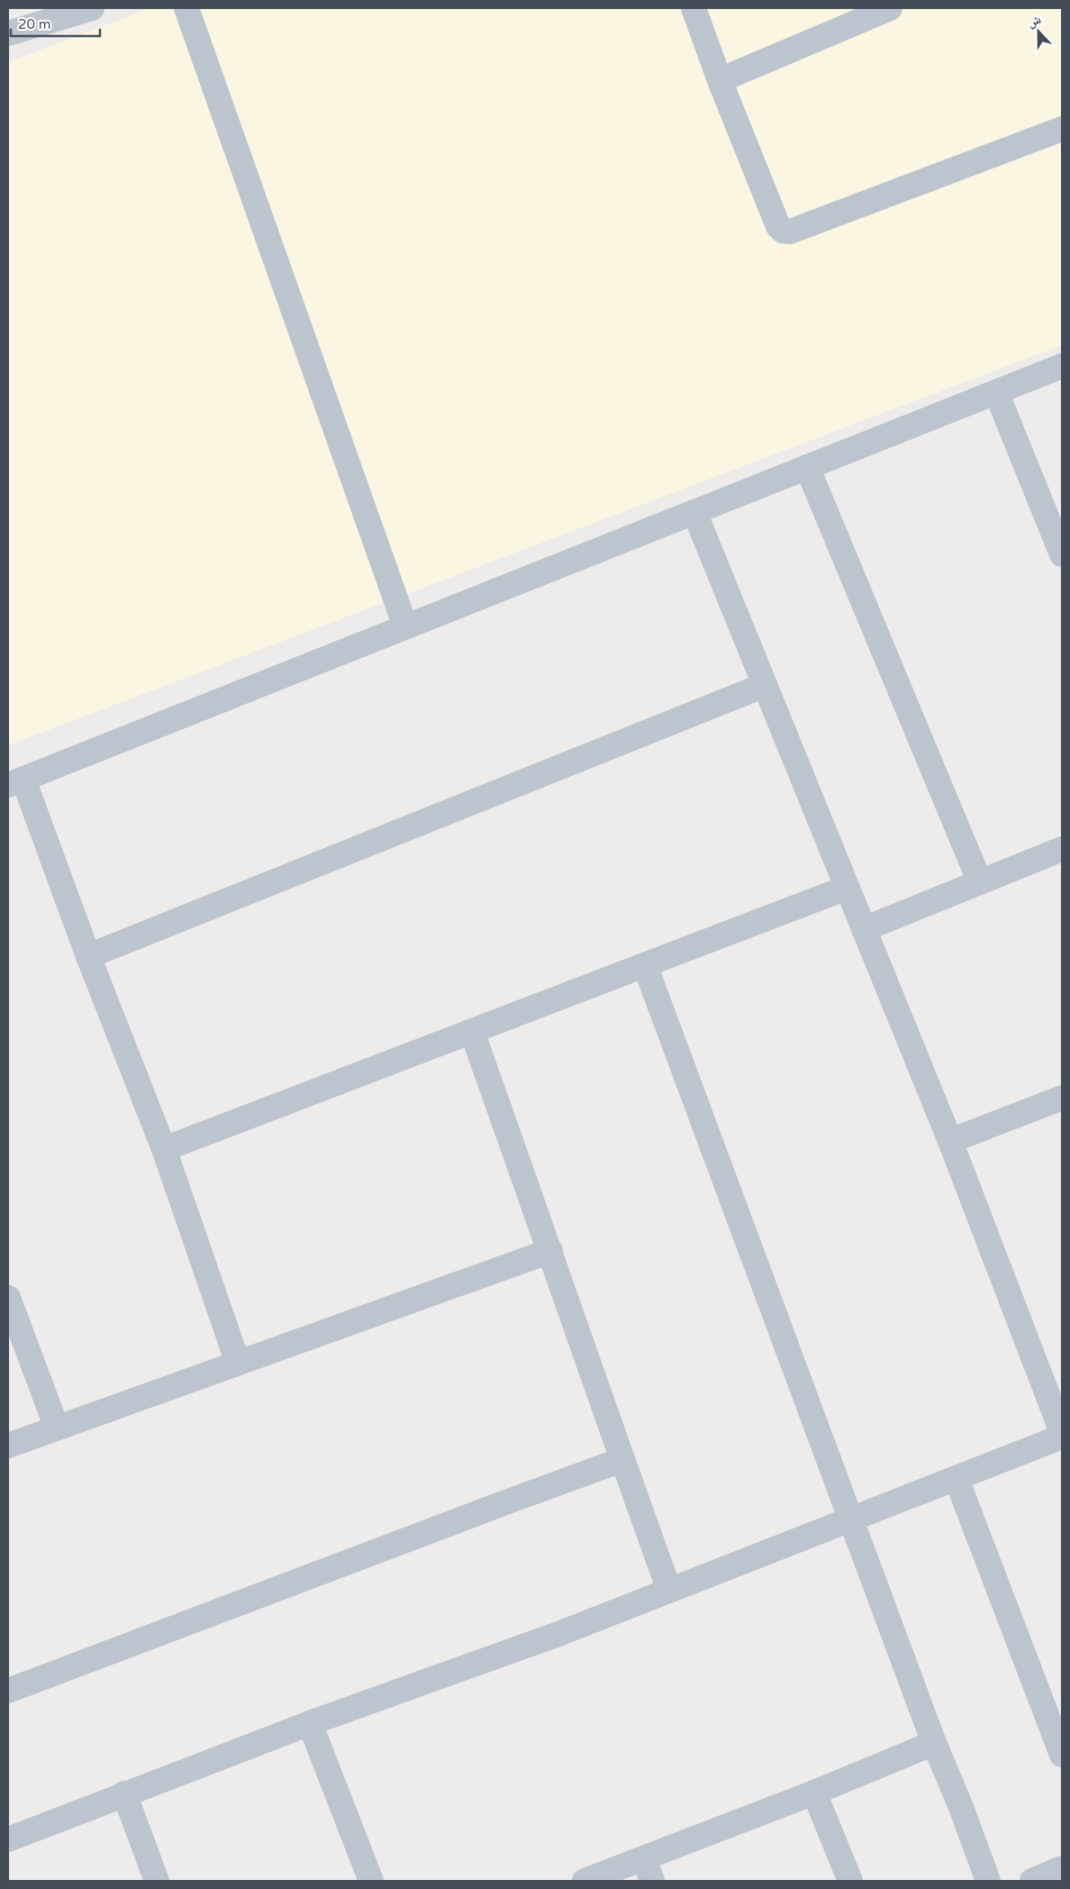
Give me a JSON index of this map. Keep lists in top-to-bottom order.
{
  "scale_bar": "20 m",
  "north": "top"
}
